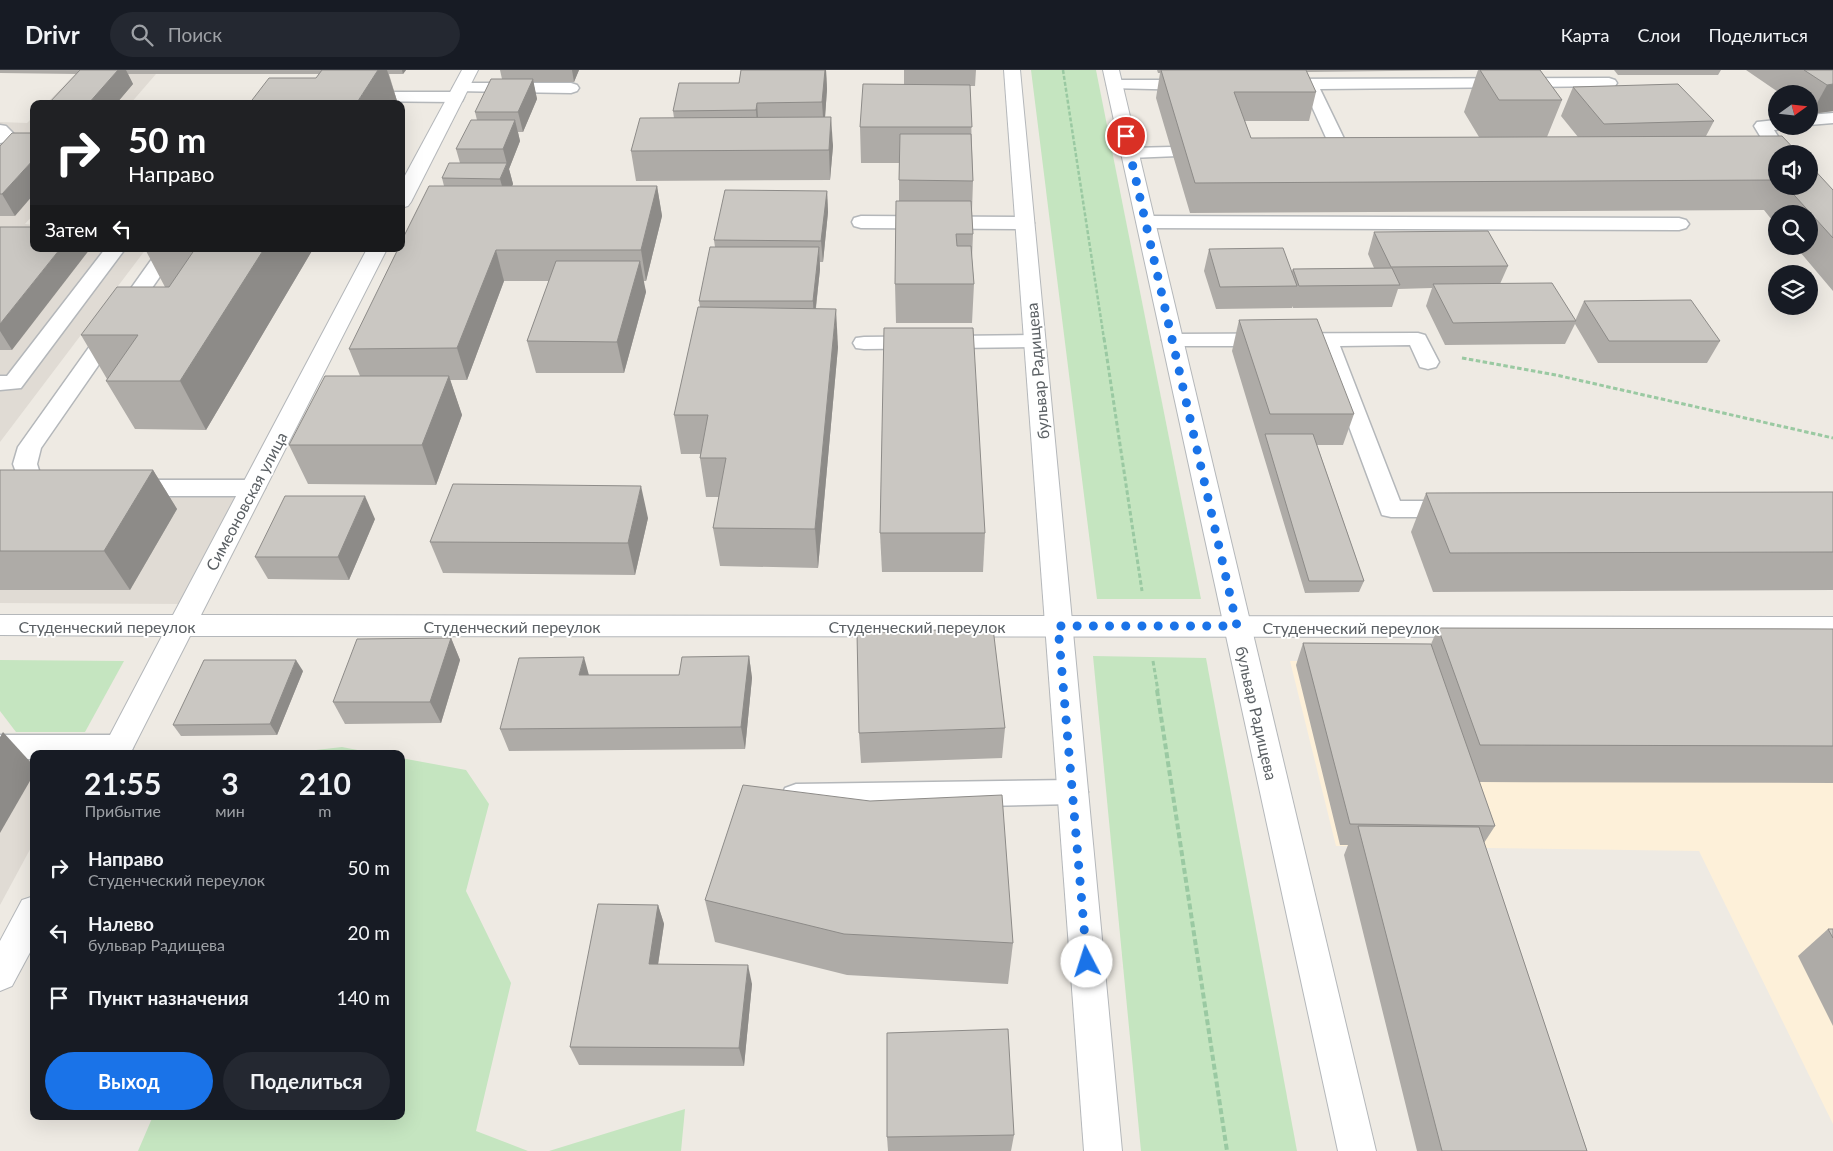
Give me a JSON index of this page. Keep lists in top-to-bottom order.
{
  "streets": {
    "street": ["бульвар Радищева", "Симеоновская улица", "Студенческий переулок"]
  },
  "crossings": [
    ["бульвар Радищева", "Студенческий переулок"],
    ["Симеоновская улица", "Студенческий переулок"]
  ],
  "north": "right",
  "page": {
    "header": "Drivr",
    "search": "Поиск",
    "nav": ["Карта", "Слои", "Поделиться"],
    "turn": ["50 m", "Направо"],
    "then": "Затем",
    "eta": [
      "21:55",
      "Прибытие",
      "3",
      "мин",
      "210",
      "m"
    ],
    "list": [
      {
        "name": "Направо",
        "note": "Студенческий переулок",
        "value": "50 m"
      },
      {
        "name": "Налево",
        "note": "бульвар Радищева",
        "value": "20 m"
      },
      {
        "name": "Пункт назначения",
        "value": "140 m"
      }
    ],
    "buttons": ["Выход", "Поделиться"]
  }
}
